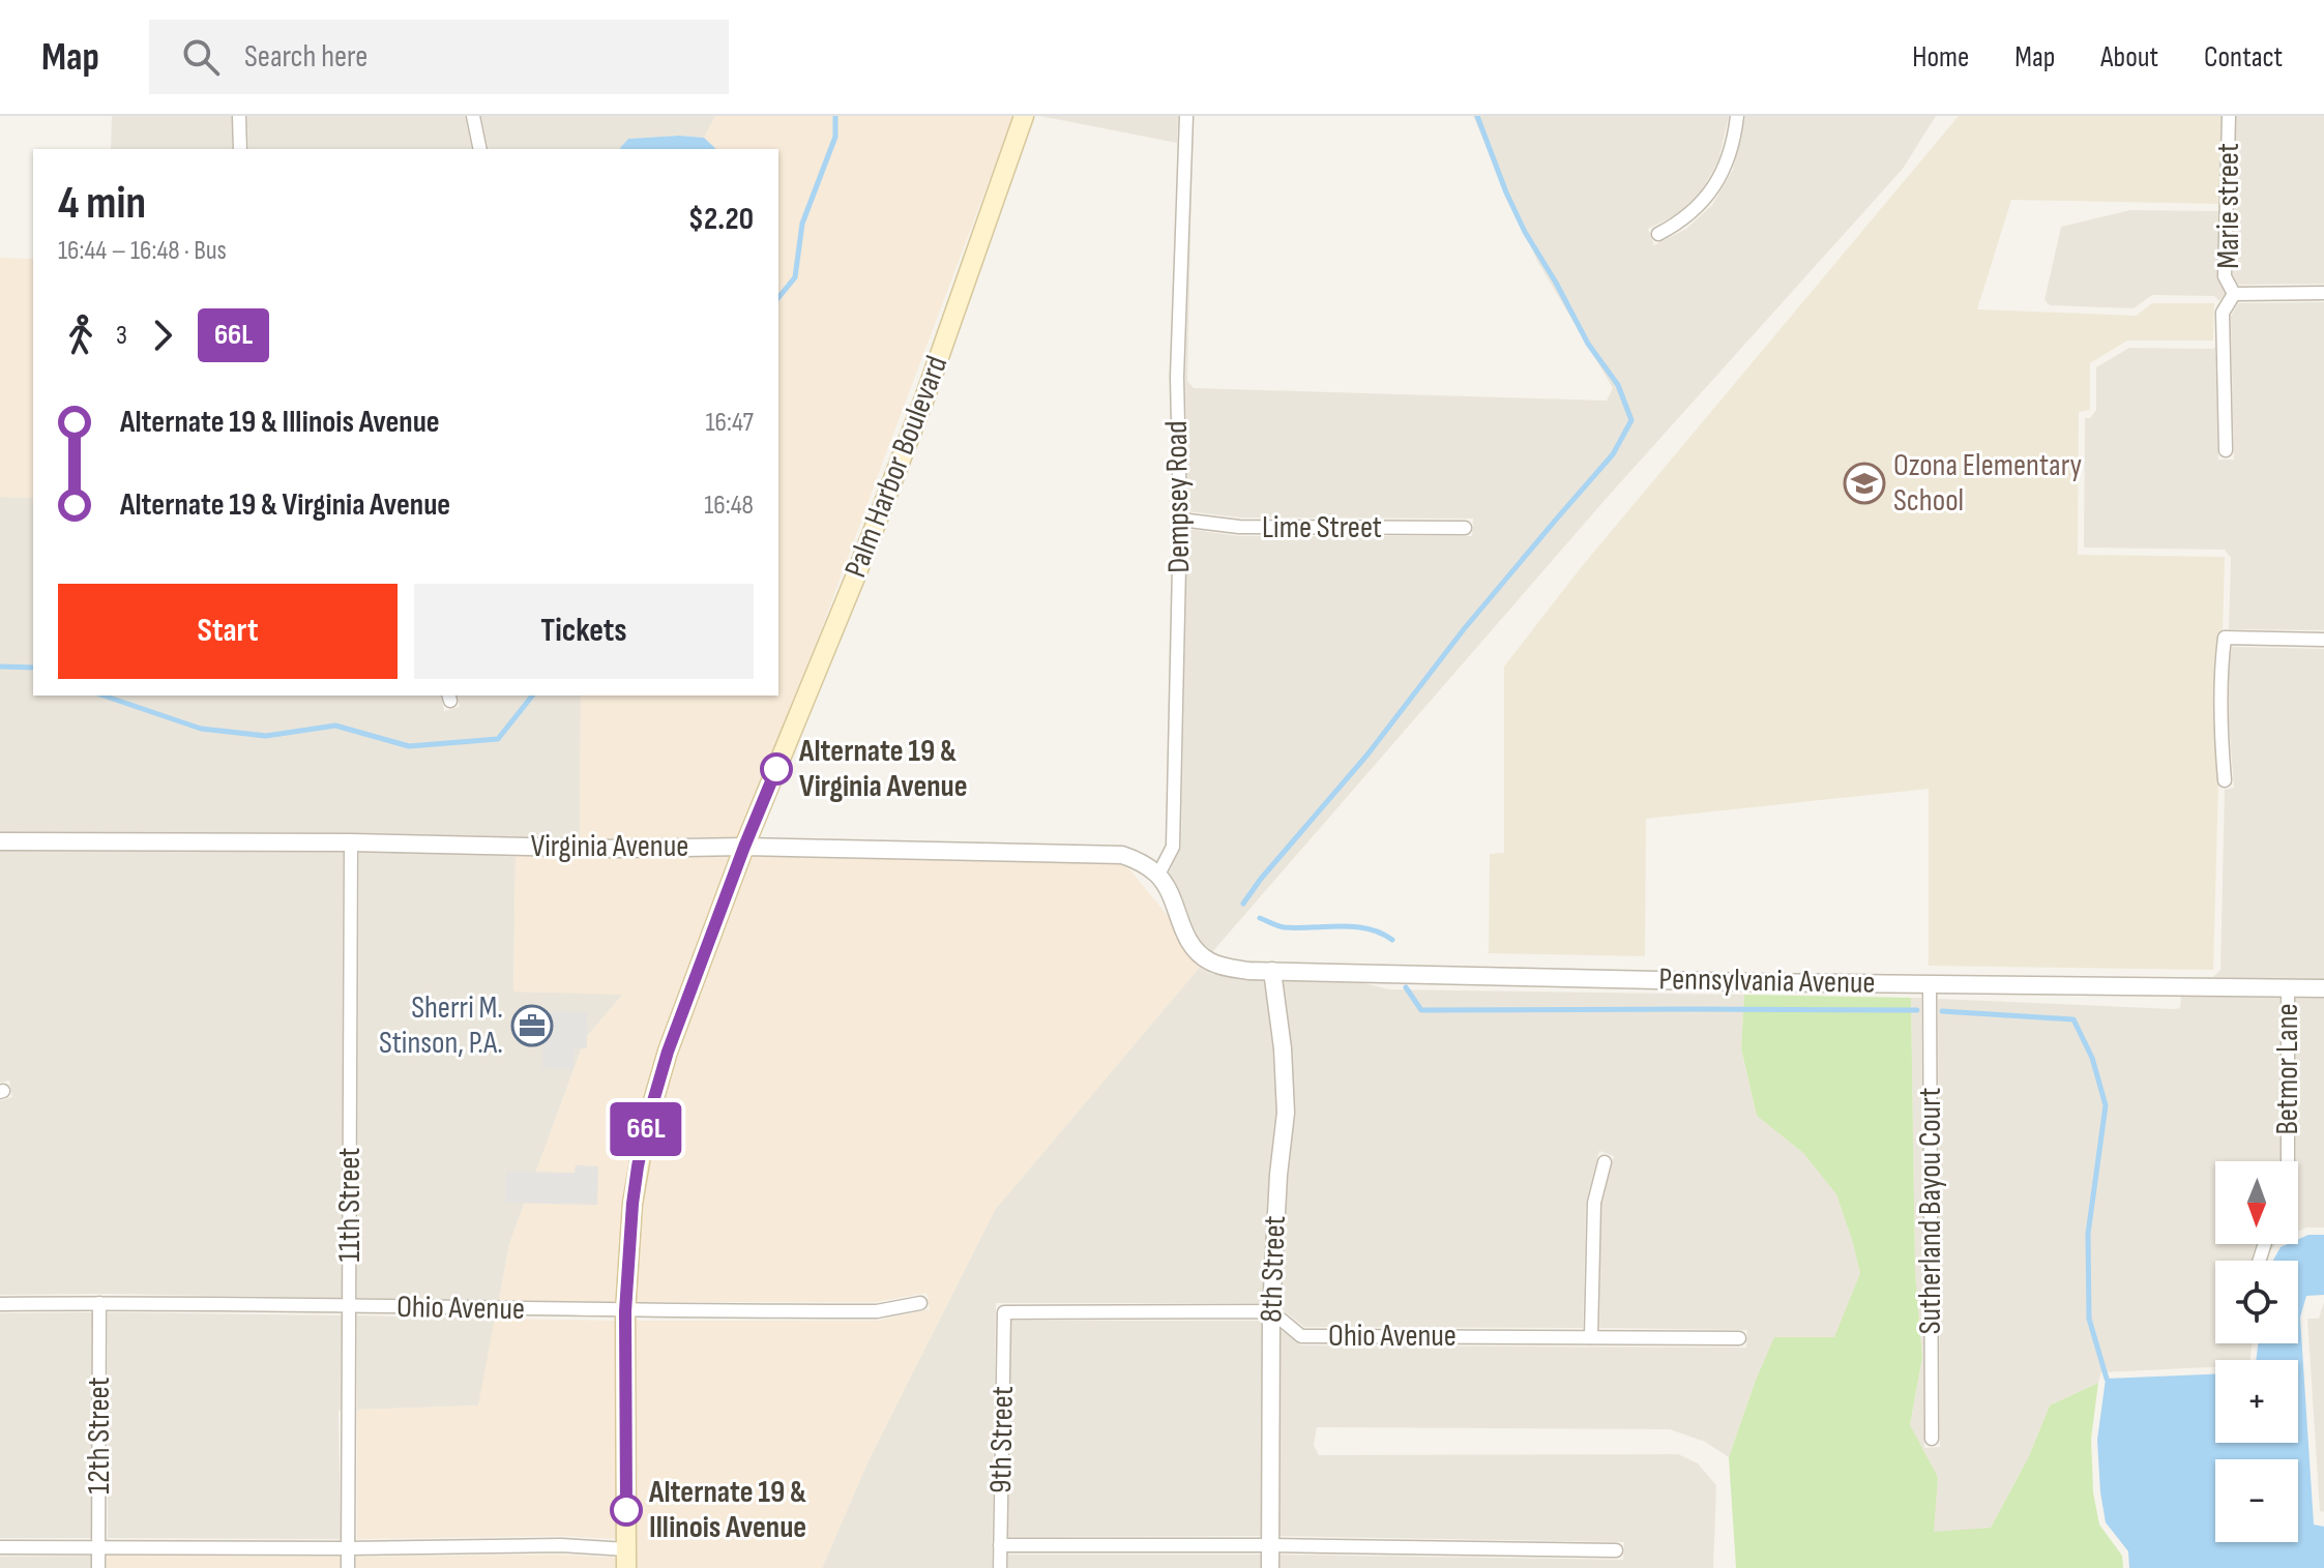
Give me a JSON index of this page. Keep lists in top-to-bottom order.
{
  "streets": {
    "main road": ["Palm Harbor Boulevard"],
    "street": [
      "Marie street",
      "Dempsey Road",
      "Lime Street",
      "Virginia Avenue",
      "Pennsylvania Avenue",
      "Betmor Lane",
      "11th Street",
      "Sutherland Bayou Court",
      "8th Street",
      "Ohio Avenue",
      "12th Street",
      "9th Street"
    ]
  },
  "crossings": [
    ["Palm Harbor Boulevard", "Virginia Avenue"],
    ["Dempsey Road", "Lime Street"],
    ["Dempsey Road", "Virginia Avenue"],
    ["Dempsey Road", "Pennsylvania Avenue"],
    ["Virginia Avenue", "Pennsylvania Avenue"],
    ["Virginia Avenue", "11th Street"],
    ["Pennsylvania Avenue", "Betmor Lane"],
    ["Pennsylvania Avenue", "Sutherland Bayou Court"],
    ["Pennsylvania Avenue", "8th Street"],
    ["11th Street", "Ohio Avenue"],
    ["8th Street", "Ohio Avenue"],
    ["8th Street", "9th Street"],
    ["Ohio Avenue", "12th Street"],
    ["Ohio Avenue", "9th Street"]
  ],
  "places": {
    "school or university": ["Ozona Elementary School"],
    "other": ["Alternate 19 & Virginia Avenue", "Alternate 19 & Illinois Avenue"],
    "office": ["Sherri M. Stinson, P.A."]
  },
  "lines": ["bus line 66L"],
  "north": "bottom",
  "page": {
    "header": "Map",
    "search": "Search here",
    "nav": [
      "Home",
      "Map",
      "About",
      "Contact"
    ],
    "on_map": "66L",
    "heading": ["4 min", "16:44 – 16:48 · Bus", "$2.20"],
    "legs": ["3", "66L"],
    "list": [
      {
        "name": "Alternate 19 & Illinois Avenue",
        "value": "16:47"
      },
      {
        "name": "Alternate 19 & Virginia Avenue",
        "value": "16:48"
      }
    ],
    "buttons": ["Start", "Tickets"],
    "map_buttons": ["+", "−"]
  }
}
